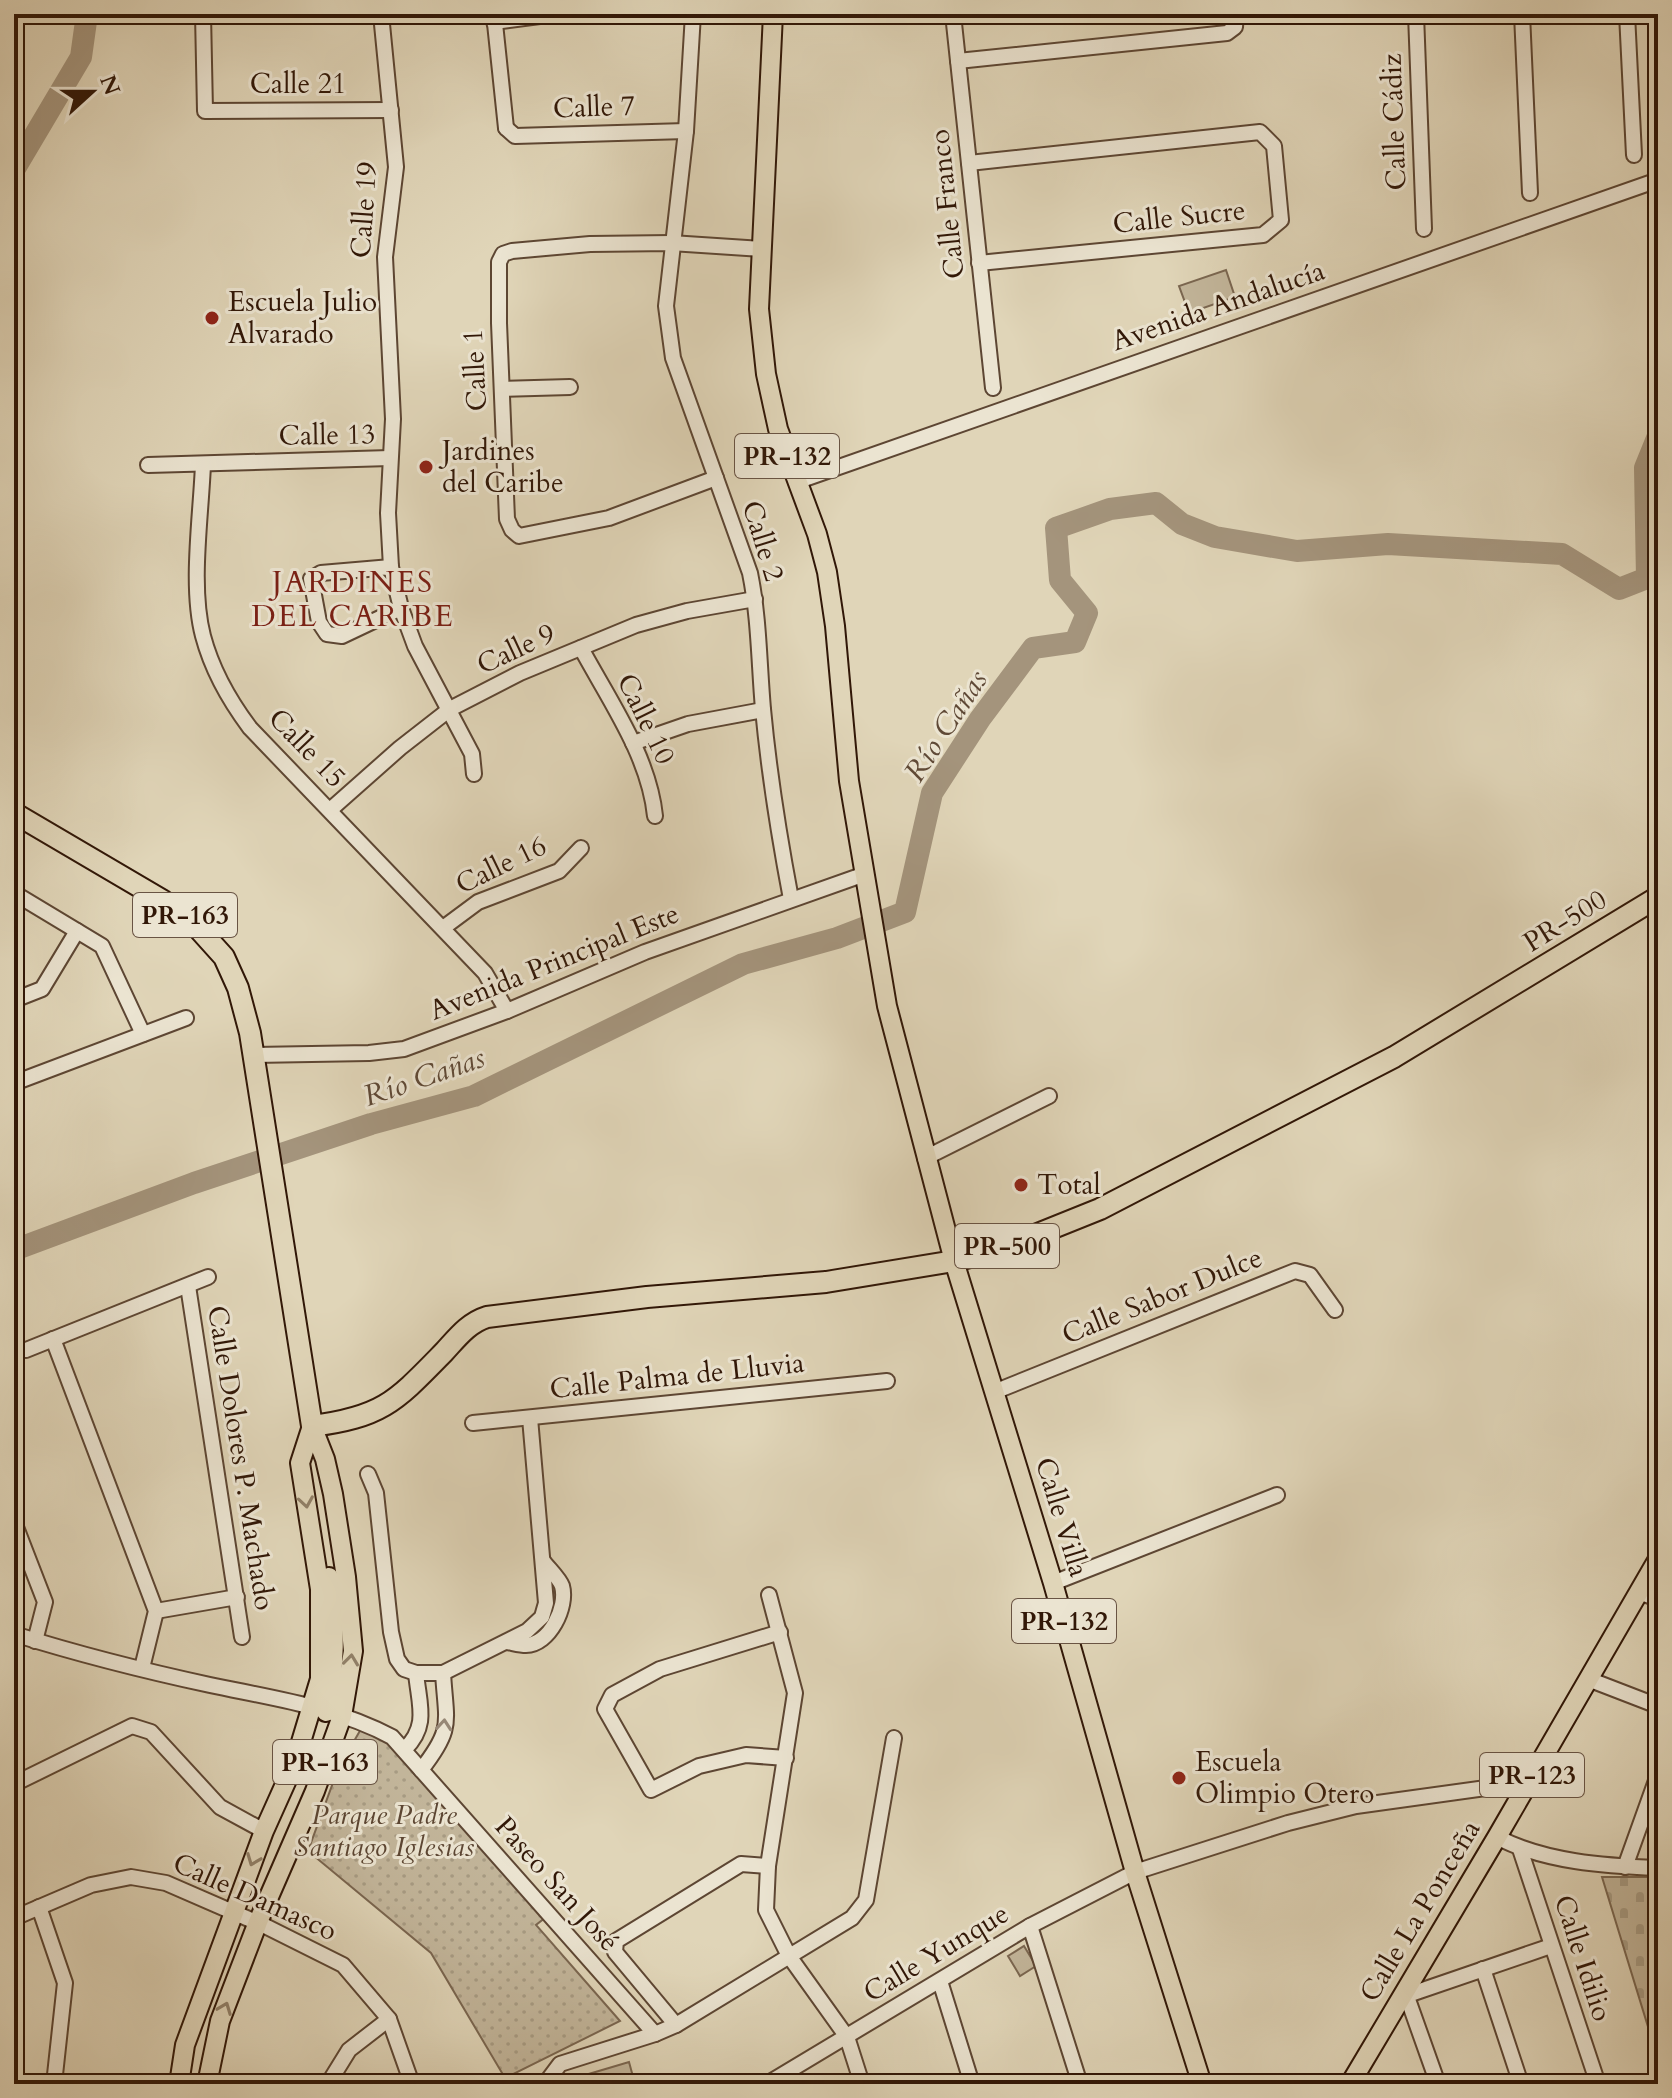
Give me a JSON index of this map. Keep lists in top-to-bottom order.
{
  "streets": {
    "highway": ["PR-163", "PR-500"],
    "main road": [
      "PR-132",
      "Calle Villa",
      "PR-123",
      "Calle La Ponceña"
    ],
    "street": [
      "Calle 21",
      "Calle 7",
      "Calle Cádiz",
      "Calle Franco",
      "Calle 19",
      "Calle Sucre",
      "Avenida Andalucía",
      "Calle 1",
      "Calle 13",
      "Calle 2",
      "Calle 9",
      "Calle 10",
      "Calle 15",
      "Calle 16",
      "Avenida Principal Este",
      "Calle Sabor Dulce",
      "Calle Palma de Lluvia",
      "Calle Dolores P. Machado",
      "Paseo San José",
      "Calle Damasco",
      "Calle Yunque",
      "Calle Idilio"
    ]
  },
  "crossings": [
    ["Calle 21", "Calle 19"],
    ["Calle 7", "Calle 2"],
    ["Calle Franco", "Calle Sucre"],
    ["Calle 19", "Calle 13"],
    ["Avenida Andalucía", "PR-132"],
    ["Calle 1", "PR-132"],
    ["Calle 1", "Calle 2"],
    ["Calle 13", "Calle 9"],
    ["Calle 13", "Calle 15"],
    ["PR-132", "Avenida Principal Este"],
    ["PR-132", "Calle Villa"],
    ["Calle 2", "Calle 9"],
    ["Calle 2", "Avenida Principal Este"],
    ["Calle 9", "Calle 10"],
    ["Calle 9", "Calle 15"],
    ["Calle 15", "Calle 16"],
    ["Calle 15", "Avenida Principal Este"],
    ["PR-163", "PR-500"],
    ["PR-163", "Avenida Principal Este"],
    ["PR-163", "Paseo San José"],
    ["PR-163", "Calle Damasco"],
    ["PR-500", "Calle Villa"],
    ["Avenida Principal Este", "Calle Villa"],
    ["Calle Sabor Dulce", "Calle Villa"],
    ["Calle Villa", "Calle Yunque"],
    ["Calle La Ponceña", "Calle Yunque"]
  ],
  "districts": ["JARDINES DEL CARIBE"],
  "water": ["Río Cañas"],
  "parks": ["Parque Padre Santiago Iglesias"],
  "places": [
    "Escuela Julio Alvarado",
    "Jardines del Caribe",
    "Total",
    "Escuela Olimpio Otero"
  ],
  "north": "right"
}
